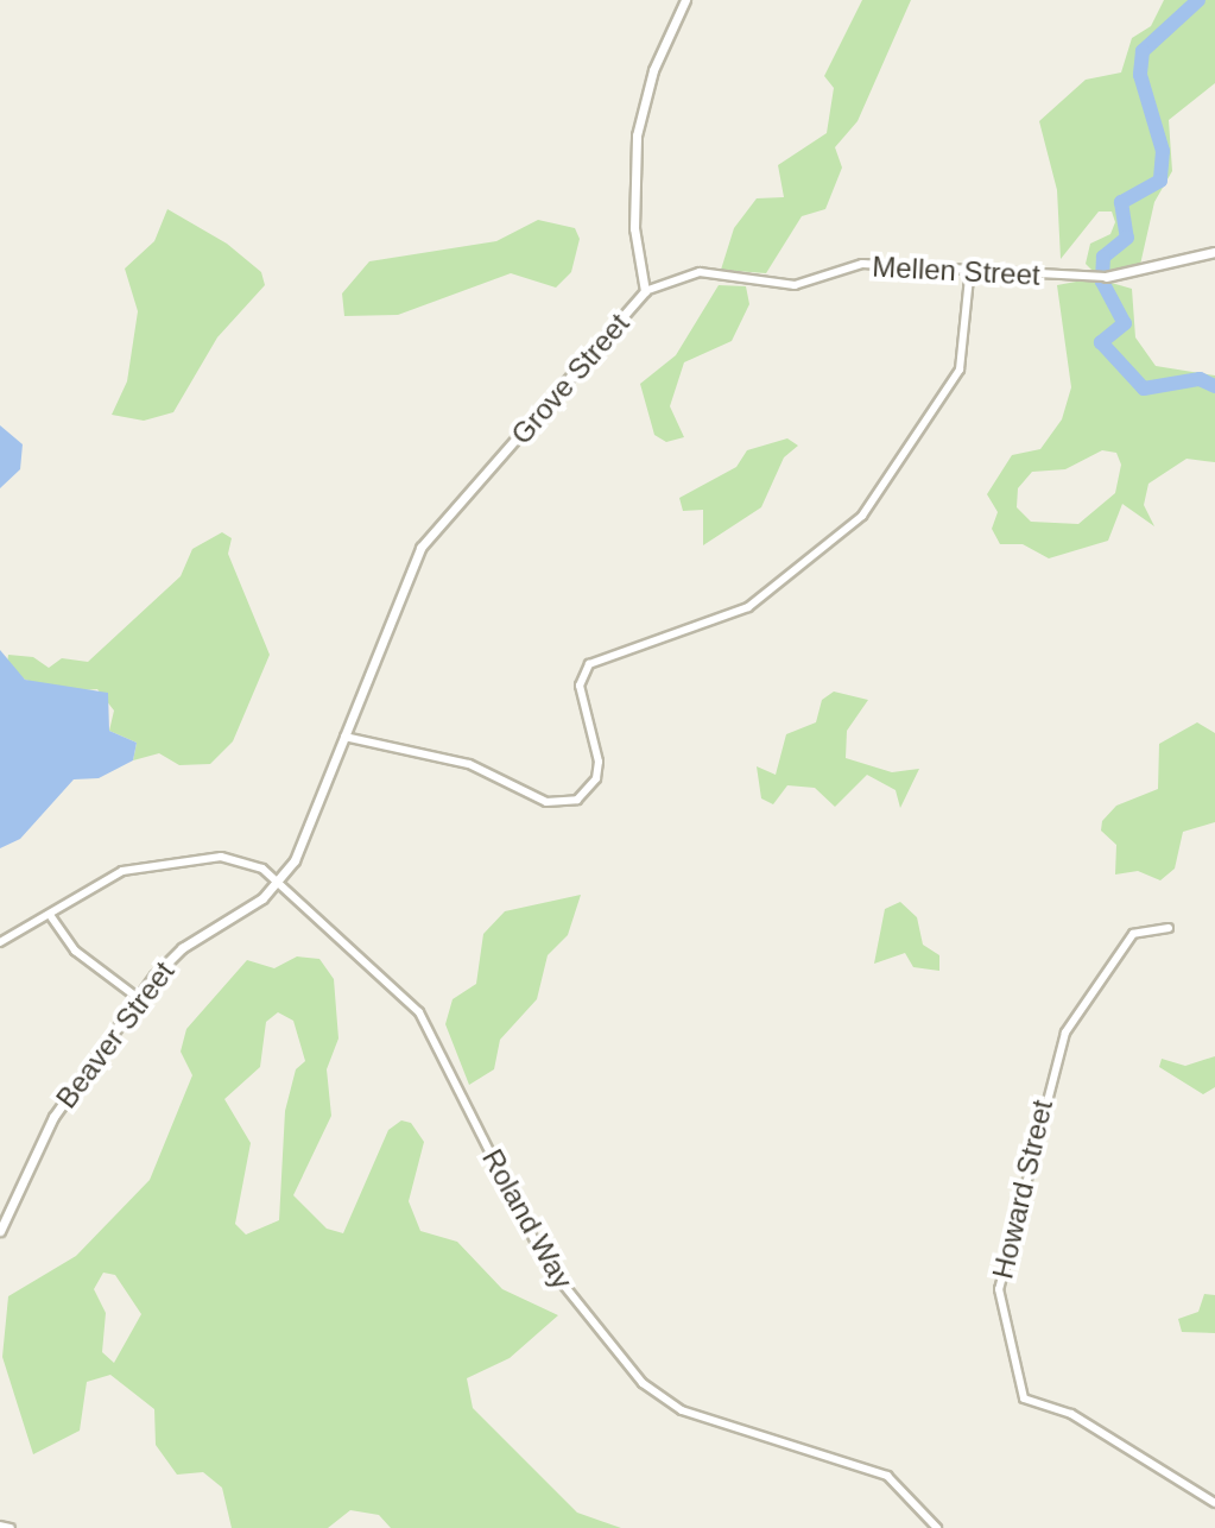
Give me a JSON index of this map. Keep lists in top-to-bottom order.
{
  "streets": {
    "street": [
      "Mellen Street",
      "Grove Street",
      "Beaver Street",
      "Howard Street",
      "Roland Way"
    ]
  },
  "crossings": [
    ["Mellen Street", "Grove Street"],
    ["Grove Street", "Beaver Street"],
    ["Beaver Street", "Roland Way"]
  ]
}
